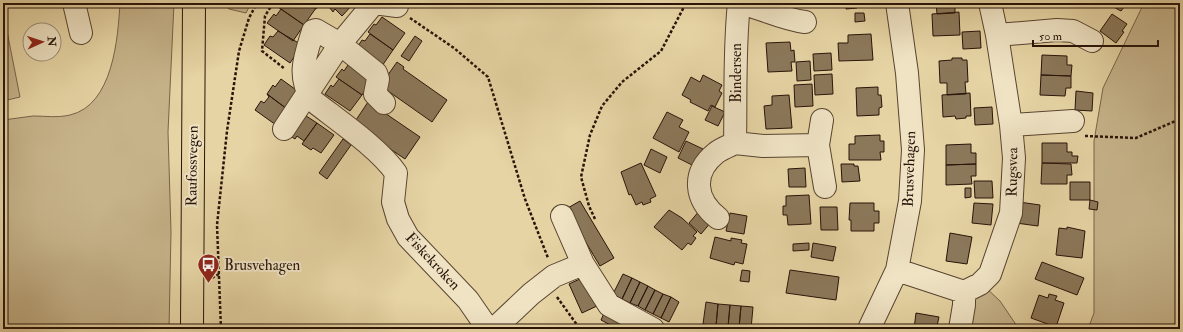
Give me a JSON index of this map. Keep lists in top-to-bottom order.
{
  "streets": {
    "main road": ["Raufossvegen"],
    "street": [
      "Bindersen",
      "Brusvehagen",
      "Rugsvea",
      "Fiskekroken"
    ]
  },
  "places": {
    "bus stop": ["Brusvehagen"]
  },
  "scale_bar": "50 m",
  "north": "right"
}
